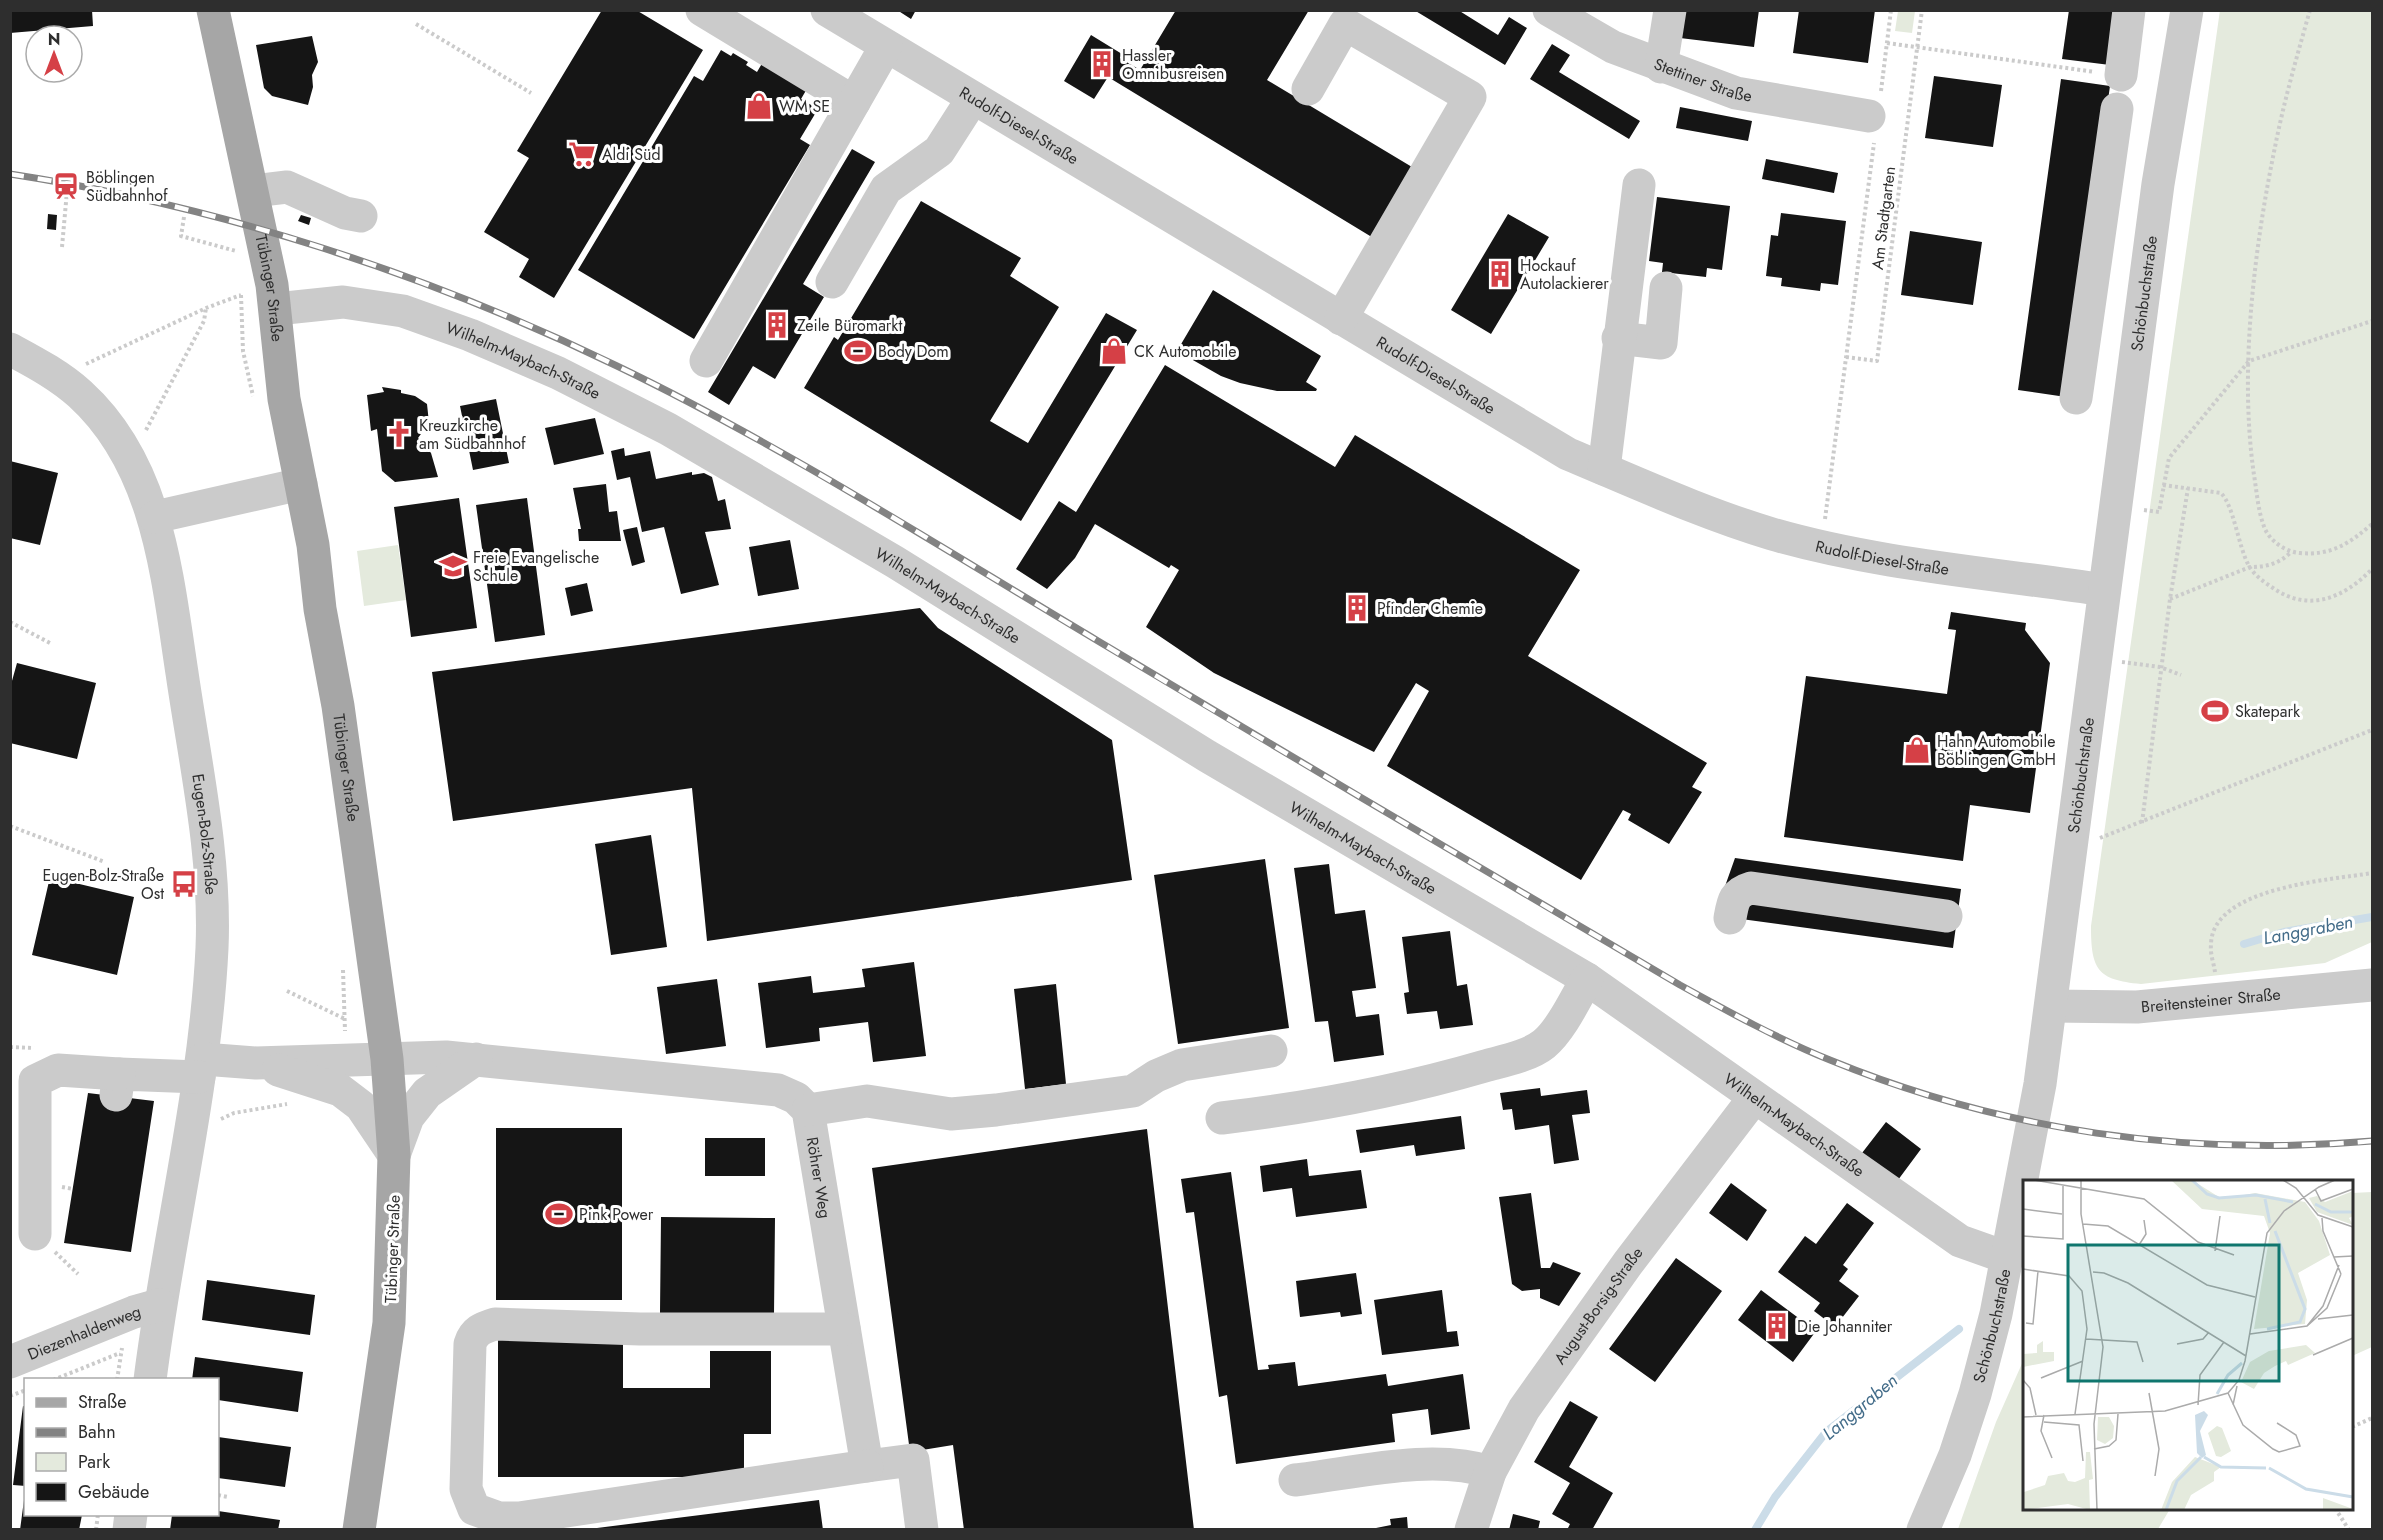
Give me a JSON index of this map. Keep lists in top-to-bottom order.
{
  "streets": {
    "main road": ["Tübinger Straße"],
    "street": [
      "Stettiner Straße",
      "Rudolf-Diesel-Straße",
      "Schönbuchstraße",
      "Wilhelm-Maybach-Straße",
      "Eugen-Bolz-Straße",
      "Breitensteiner Straße",
      "Röhrer Weg",
      "August-Borsig-Straße",
      "Diezenhaldenweg"
    ],
    "path": ["Am Stadtgarten"]
  },
  "crossings": [
    ["Stettiner Straße", "Am Stadtgarten"],
    ["Rudolf-Diesel-Straße", "Am Stadtgarten"],
    ["Rudolf-Diesel-Straße", "Schönbuchstraße"],
    ["Tübinger Straße", "Wilhelm-Maybach-Straße"],
    ["Schönbuchstraße", "Wilhelm-Maybach-Straße"],
    ["Schönbuchstraße", "Breitensteiner Straße"],
    ["Wilhelm-Maybach-Straße", "August-Borsig-Straße"],
    ["Eugen-Bolz-Straße", "Diezenhaldenweg"]
  ],
  "water": ["Langgraben"],
  "places": {
    "building": [
      "Hassler Omnibusreisen",
      "Hockauf Autolackierer",
      "Zeile Büromarkt",
      "Pfinder Chemie",
      "Die Johanniter"
    ],
    "shop": ["WM SE", "CK Automobile", "Hahn Automobile Böblingen GmbH"],
    "supermarket": ["Aldi Süd"],
    "station": ["Böblingen Südbahnhof"],
    "sports": ["Body Dom", "Skatepark", "Pink Power"],
    "church": ["Kreuzkirche am Südbahnhof"],
    "school or university": ["Freie Evangelische Schule"],
    "bus stop": ["Eugen-Bolz-Straße Ost"]
  },
  "legend": [
    "Straße",
    "Bahn",
    "Park",
    "Gebäude"
  ],
  "north": "top"
}
